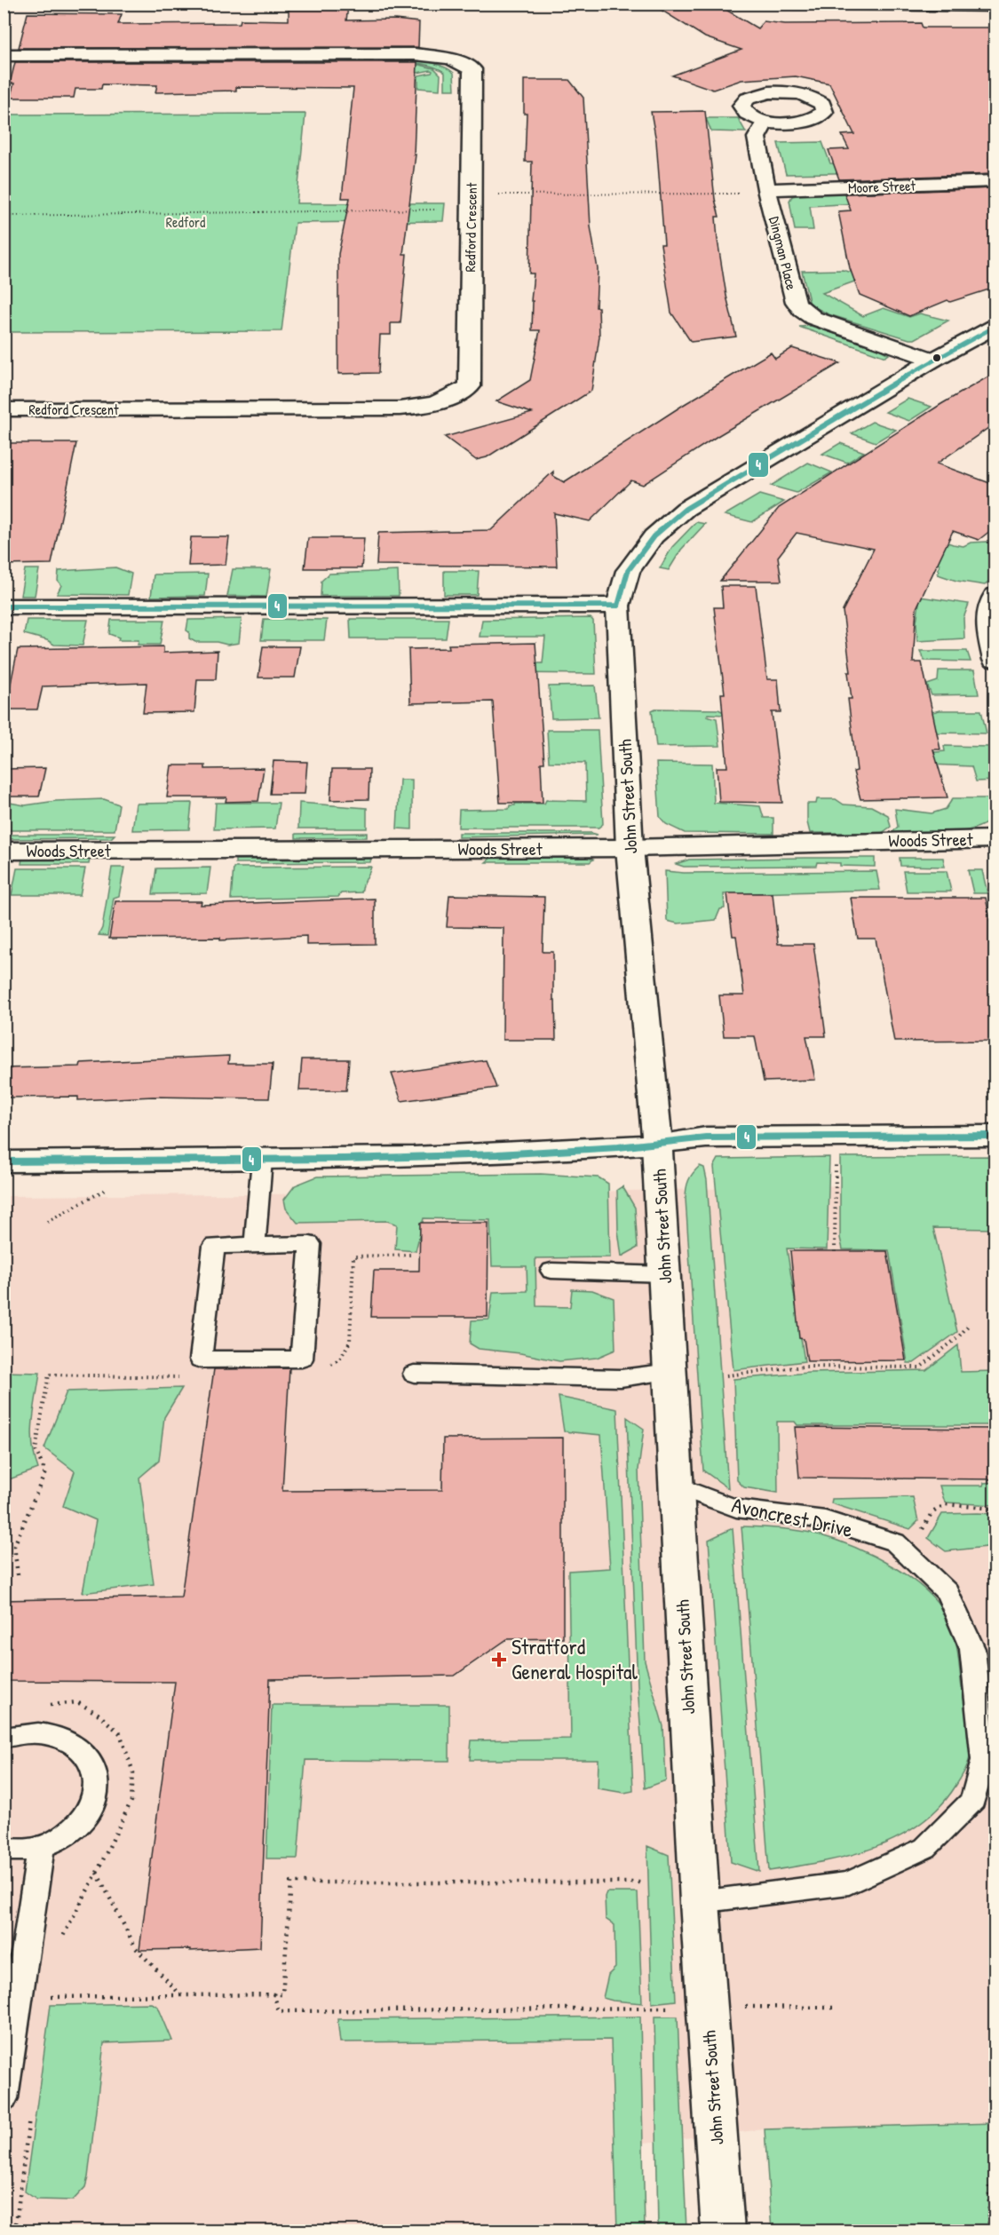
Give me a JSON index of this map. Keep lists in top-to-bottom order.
{
  "streets": {
    "street": [
      "Moore Street",
      "Redford Crescent",
      "Dingman Place",
      "John Street South",
      "Woods Street"
    ],
    "lane": ["Avoncrest Drive"]
  },
  "crossings": [
    ["Moore Street", "Dingman Place"],
    ["Dingman Place", "John Street South"],
    ["John Street South", "Woods Street"],
    ["John Street South", "Avoncrest Drive"]
  ],
  "parks": ["Redford"],
  "places": {
    "health": ["Stratford General Hospital"]
  },
  "lines": ["transit line 4"]
}
